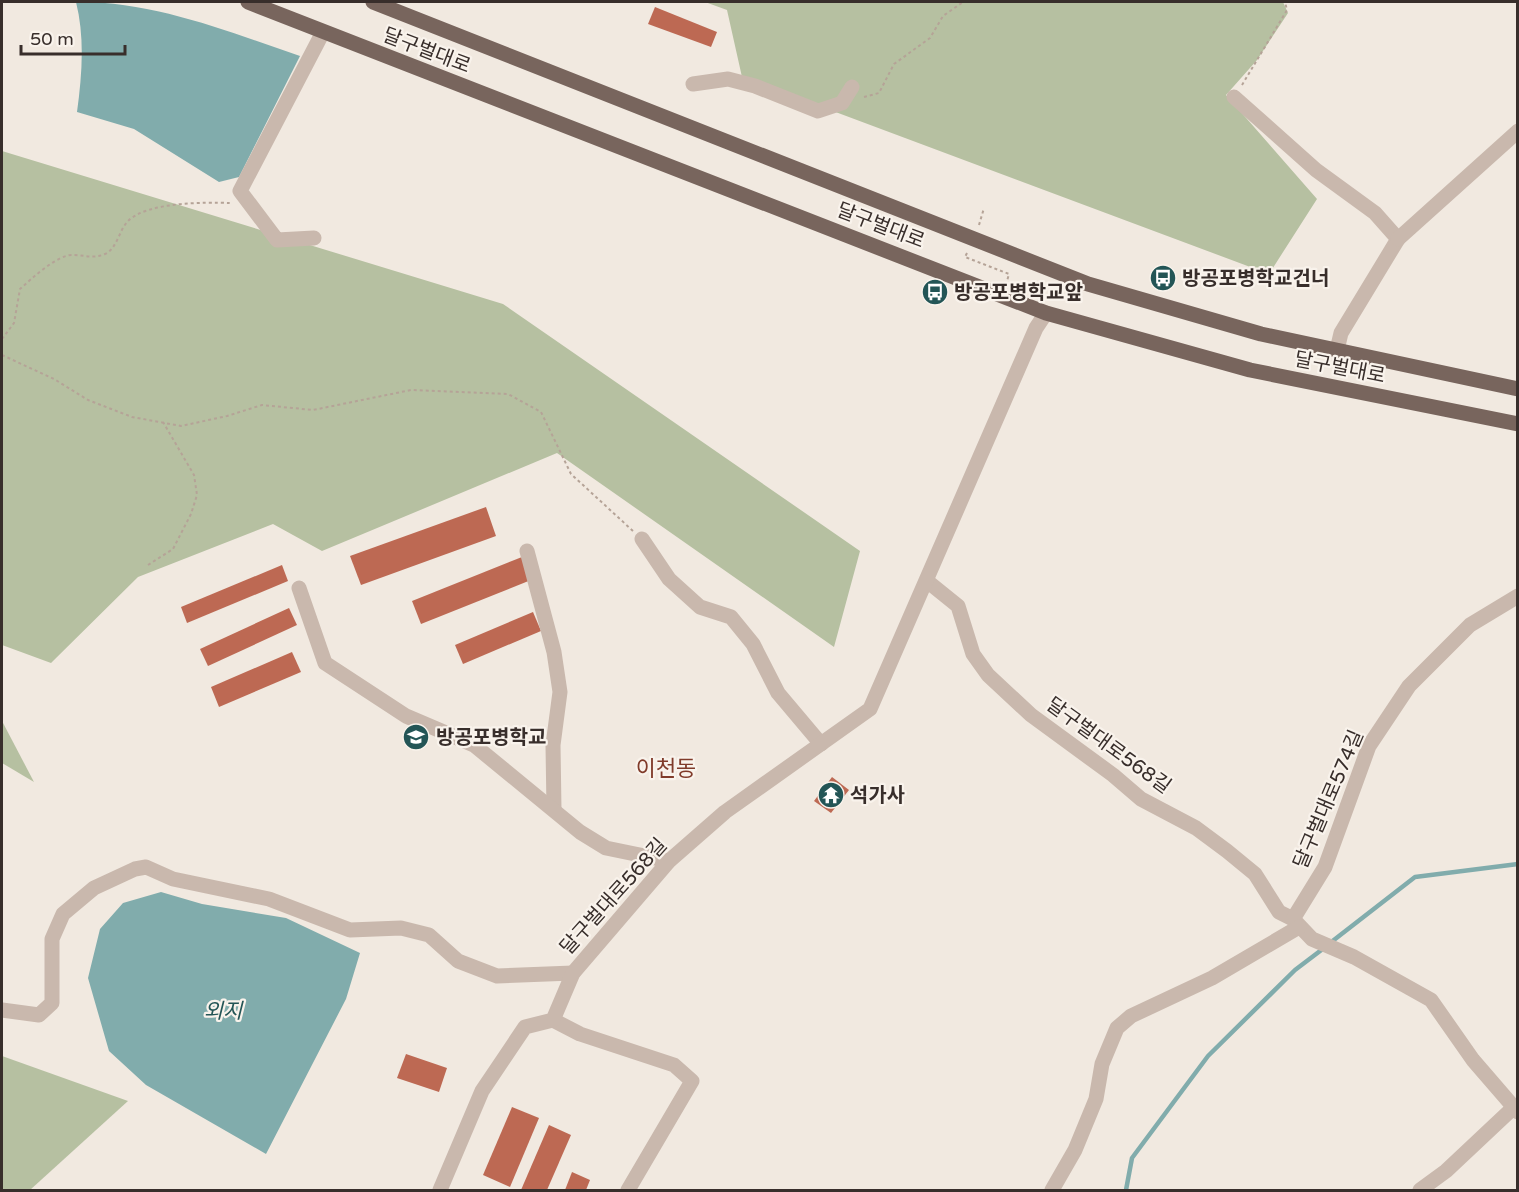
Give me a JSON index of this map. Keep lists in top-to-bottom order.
{
  "streets": {
    "main road": ["달구벌대로"],
    "street": ["달구벌대로568길", "달구벌대로574길"]
  },
  "crossings": [
    ["달구벌대로", "달구벌대로568길"],
    ["달구벌대로568길", "달구벌대로574길"]
  ],
  "districts": ["이천동"],
  "water": ["외지"],
  "places": {
    "bus stop": ["방공포병학교건너", "방공포병학교앞"],
    "school or university": ["방공포병학교"],
    "temple": ["석가사"]
  },
  "scale_bar": "50 m"
}
